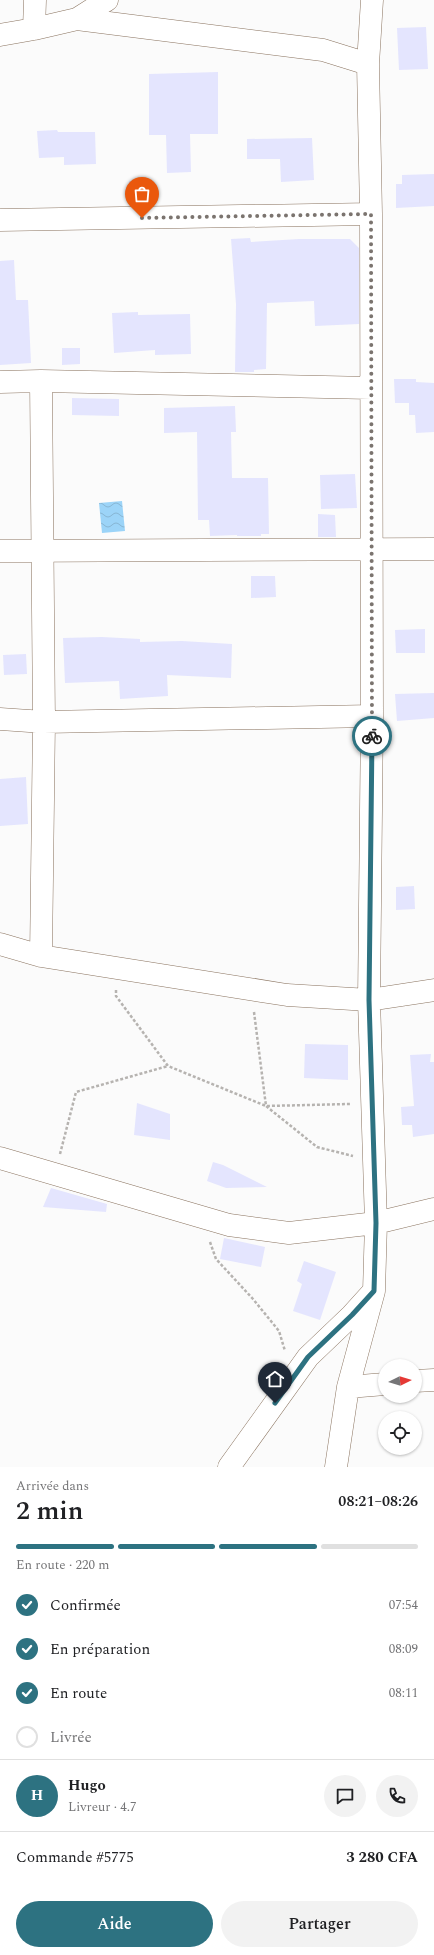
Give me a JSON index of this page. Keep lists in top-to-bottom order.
{
  "north": "right",
  "page": {
    "heading": ["2 min", "Arrivée dans", "08:21–08:26"],
    "panel": [
      "Hugo",
      "Livreur · 4.7",
      "Commande #5775",
      "3 280 CFA"
    ],
    "bar": "En route · 220 m",
    "list": [
      ["Confirmée", "07:54"],
      ["En préparation", "08:09"],
      ["En route", "08:11"],
      "Livrée"
    ],
    "round": "H",
    "buttons": ["Aide", "Partager"]
  }
}
